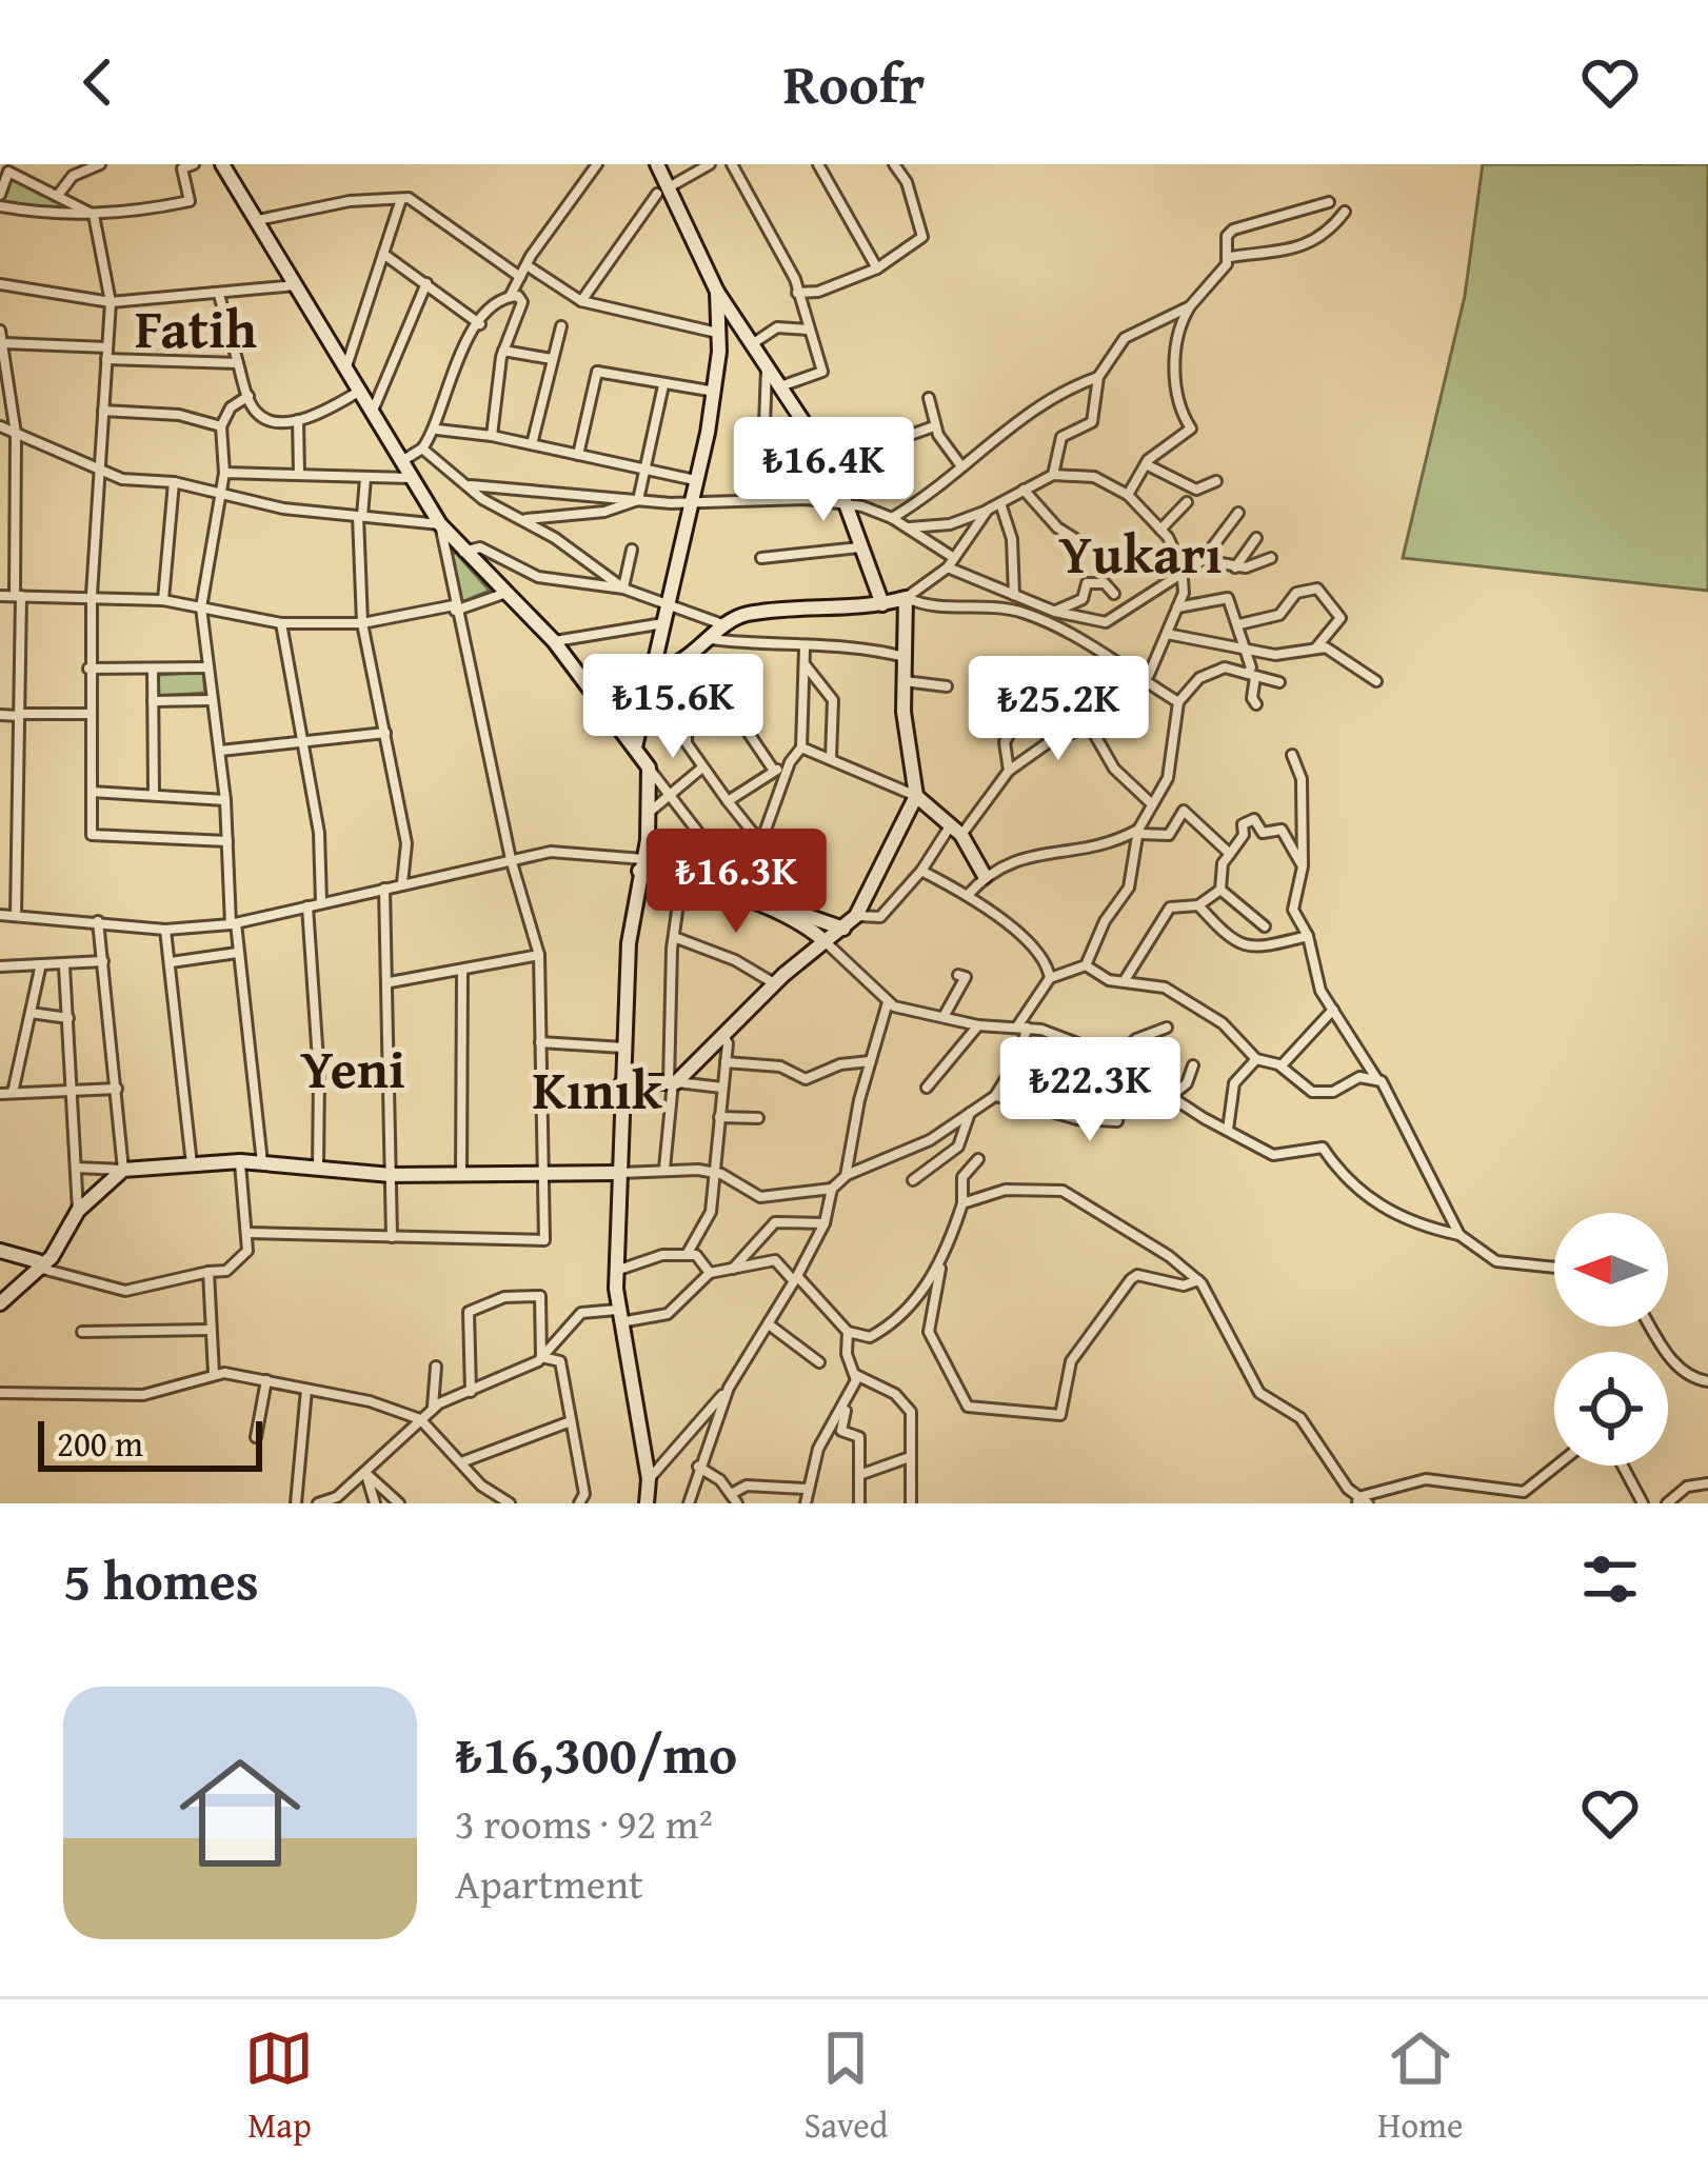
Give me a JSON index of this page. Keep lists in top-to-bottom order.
{
  "districts": [
    "Fatih",
    "Yukarı",
    "Yeni",
    "Kınık"
  ],
  "scale_bar": "200 m",
  "north": "left",
  "page": {
    "header": "Roofr",
    "price": [
      "₺16.4K",
      "₺15.6K",
      "₺25.2K",
      "₺16.3K",
      "₺22.3K"
    ],
    "scale": "200 m",
    "heading": "5 homes",
    "list": [
      {
        "name": "₺16,300/mo",
        "note": "3 rooms · 92 m² · Apartment"
      }
    ],
    "tabs": ["Map", "Saved", "Home"]
  }
}
